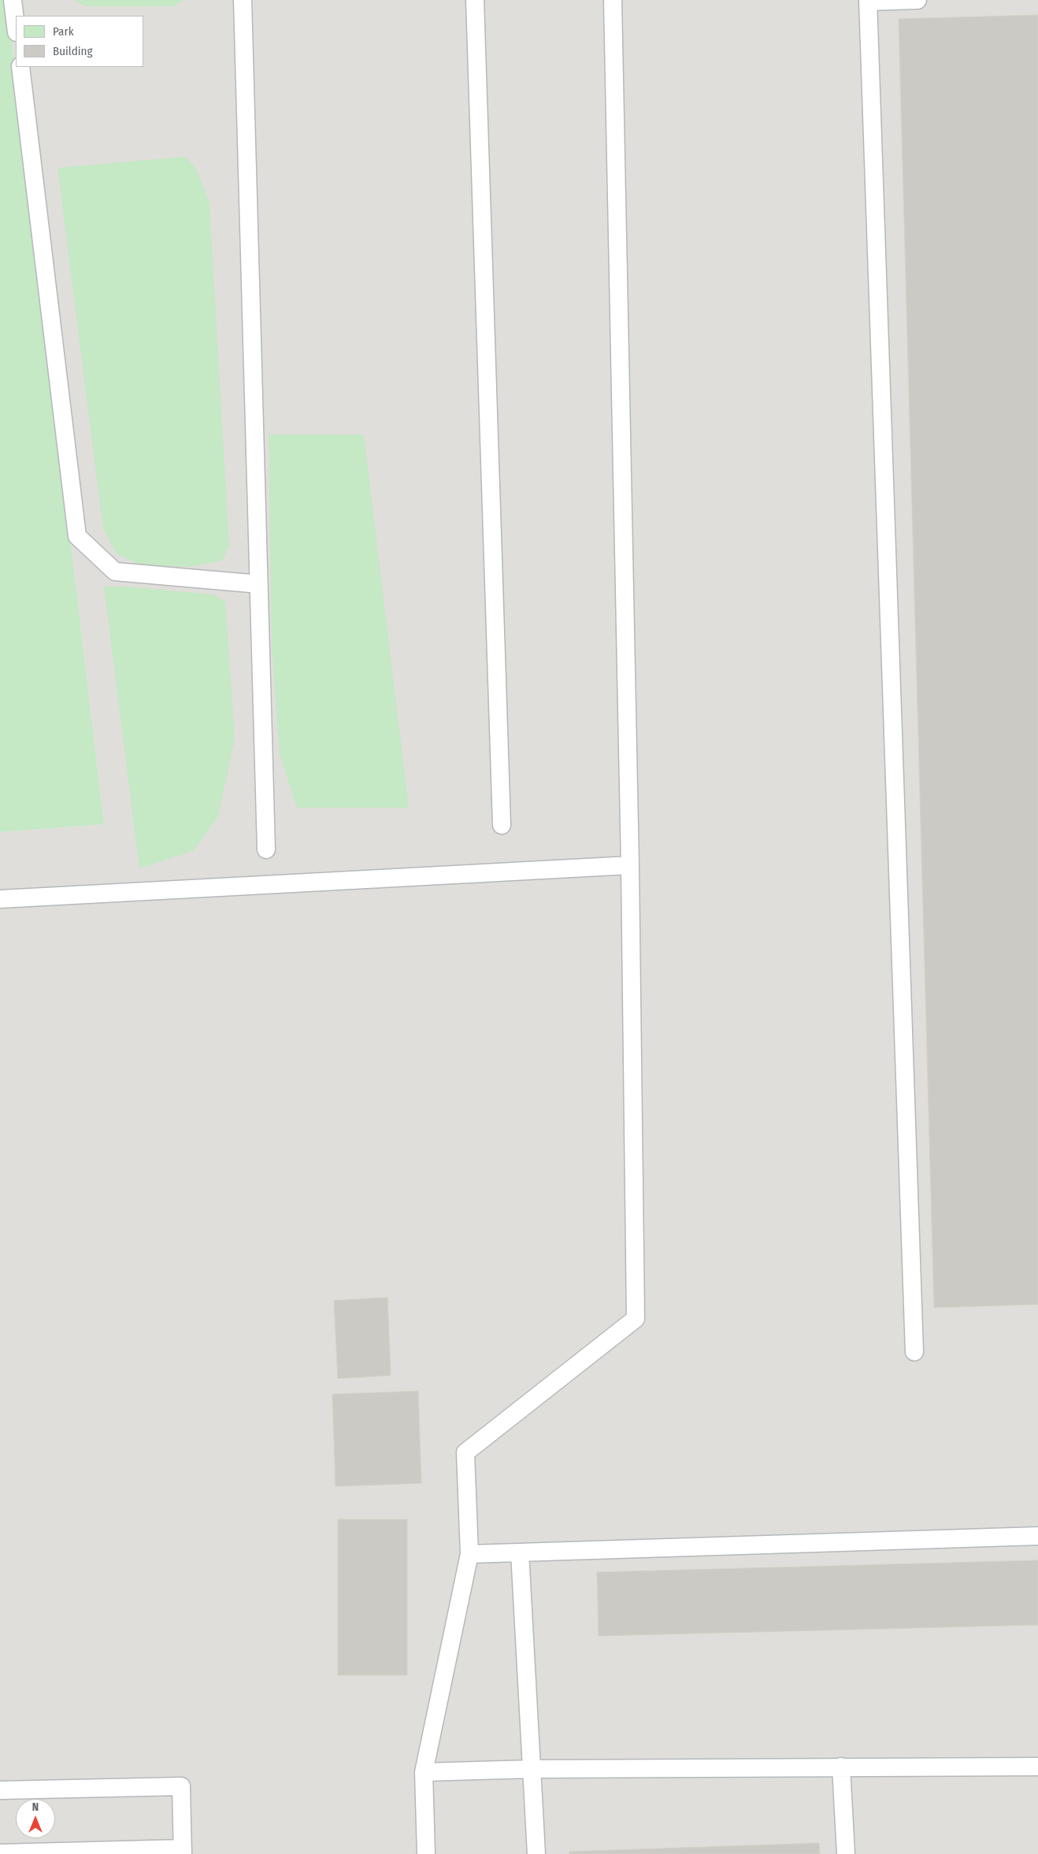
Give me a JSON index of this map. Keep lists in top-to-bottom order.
{
  "legend": ["Park", "Building"],
  "north": "top"
}
